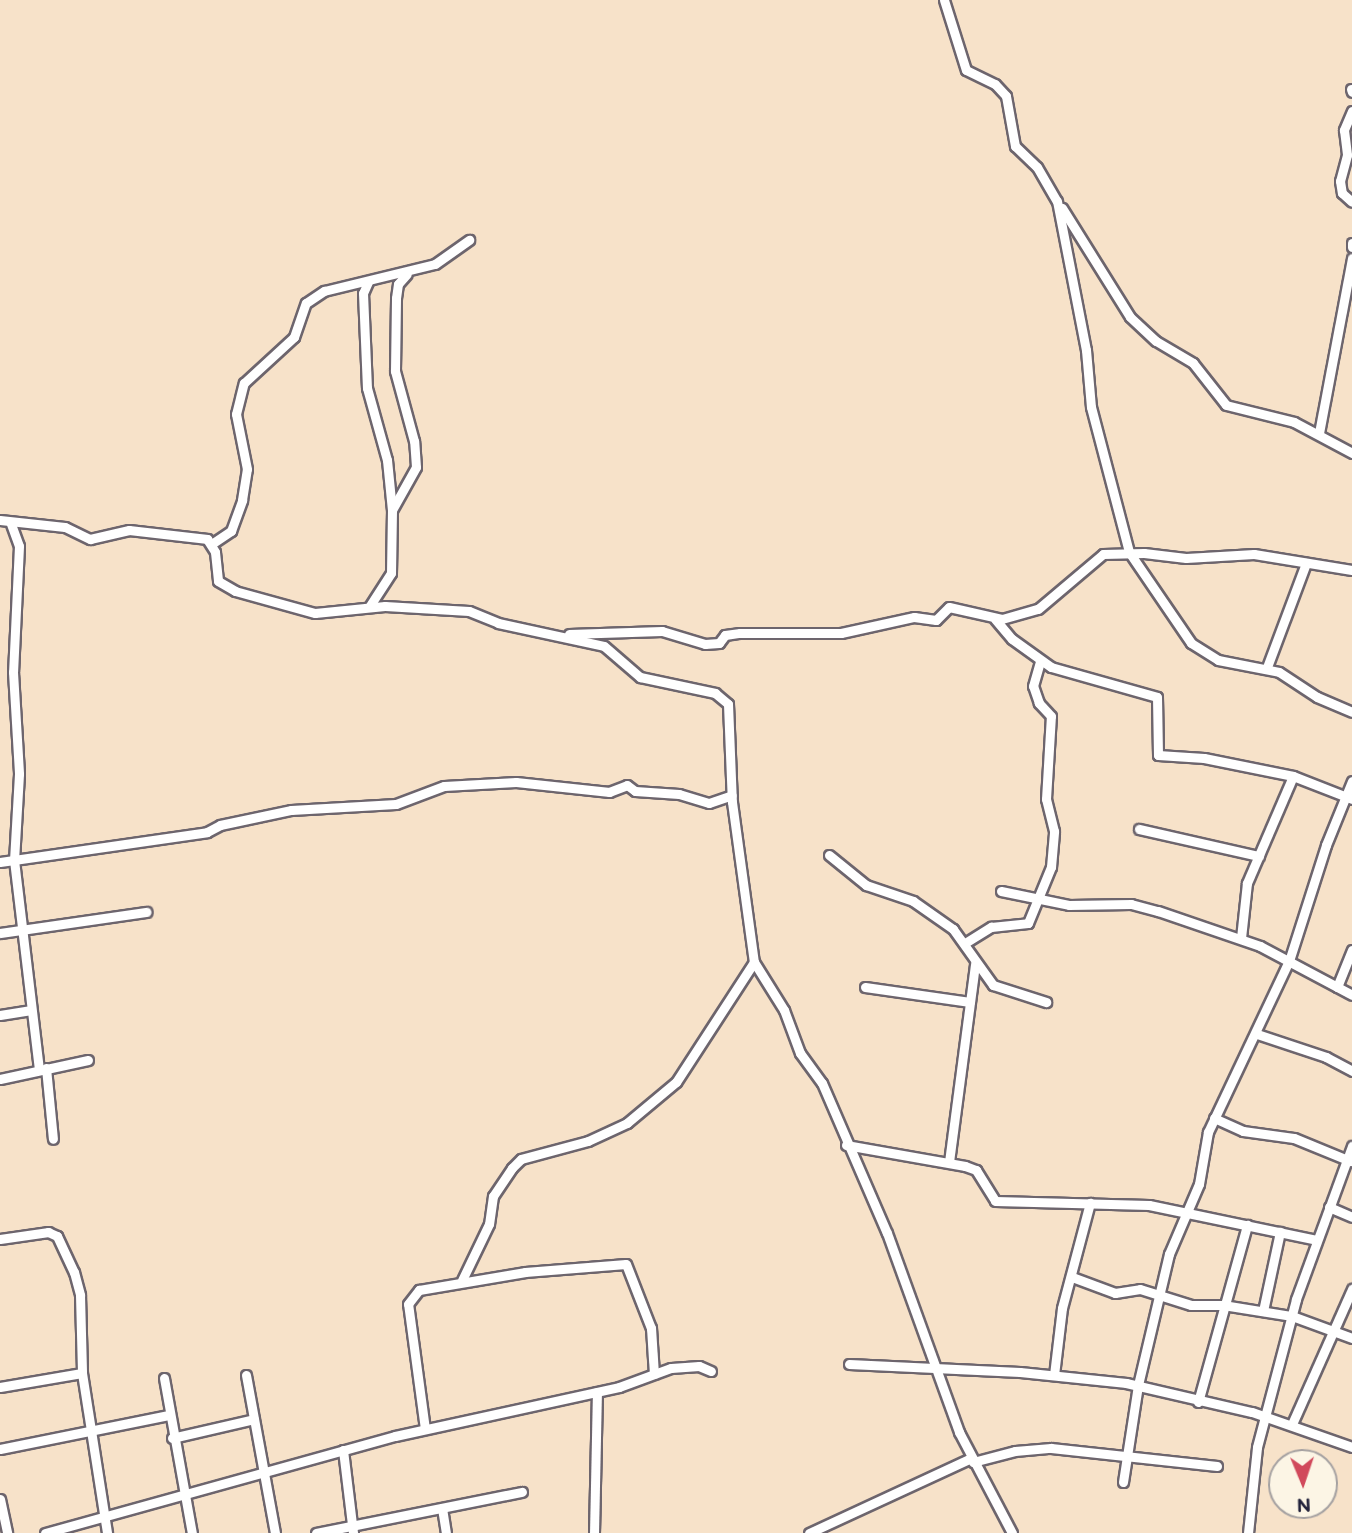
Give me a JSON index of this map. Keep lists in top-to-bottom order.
{
  "north": "bottom"
}
